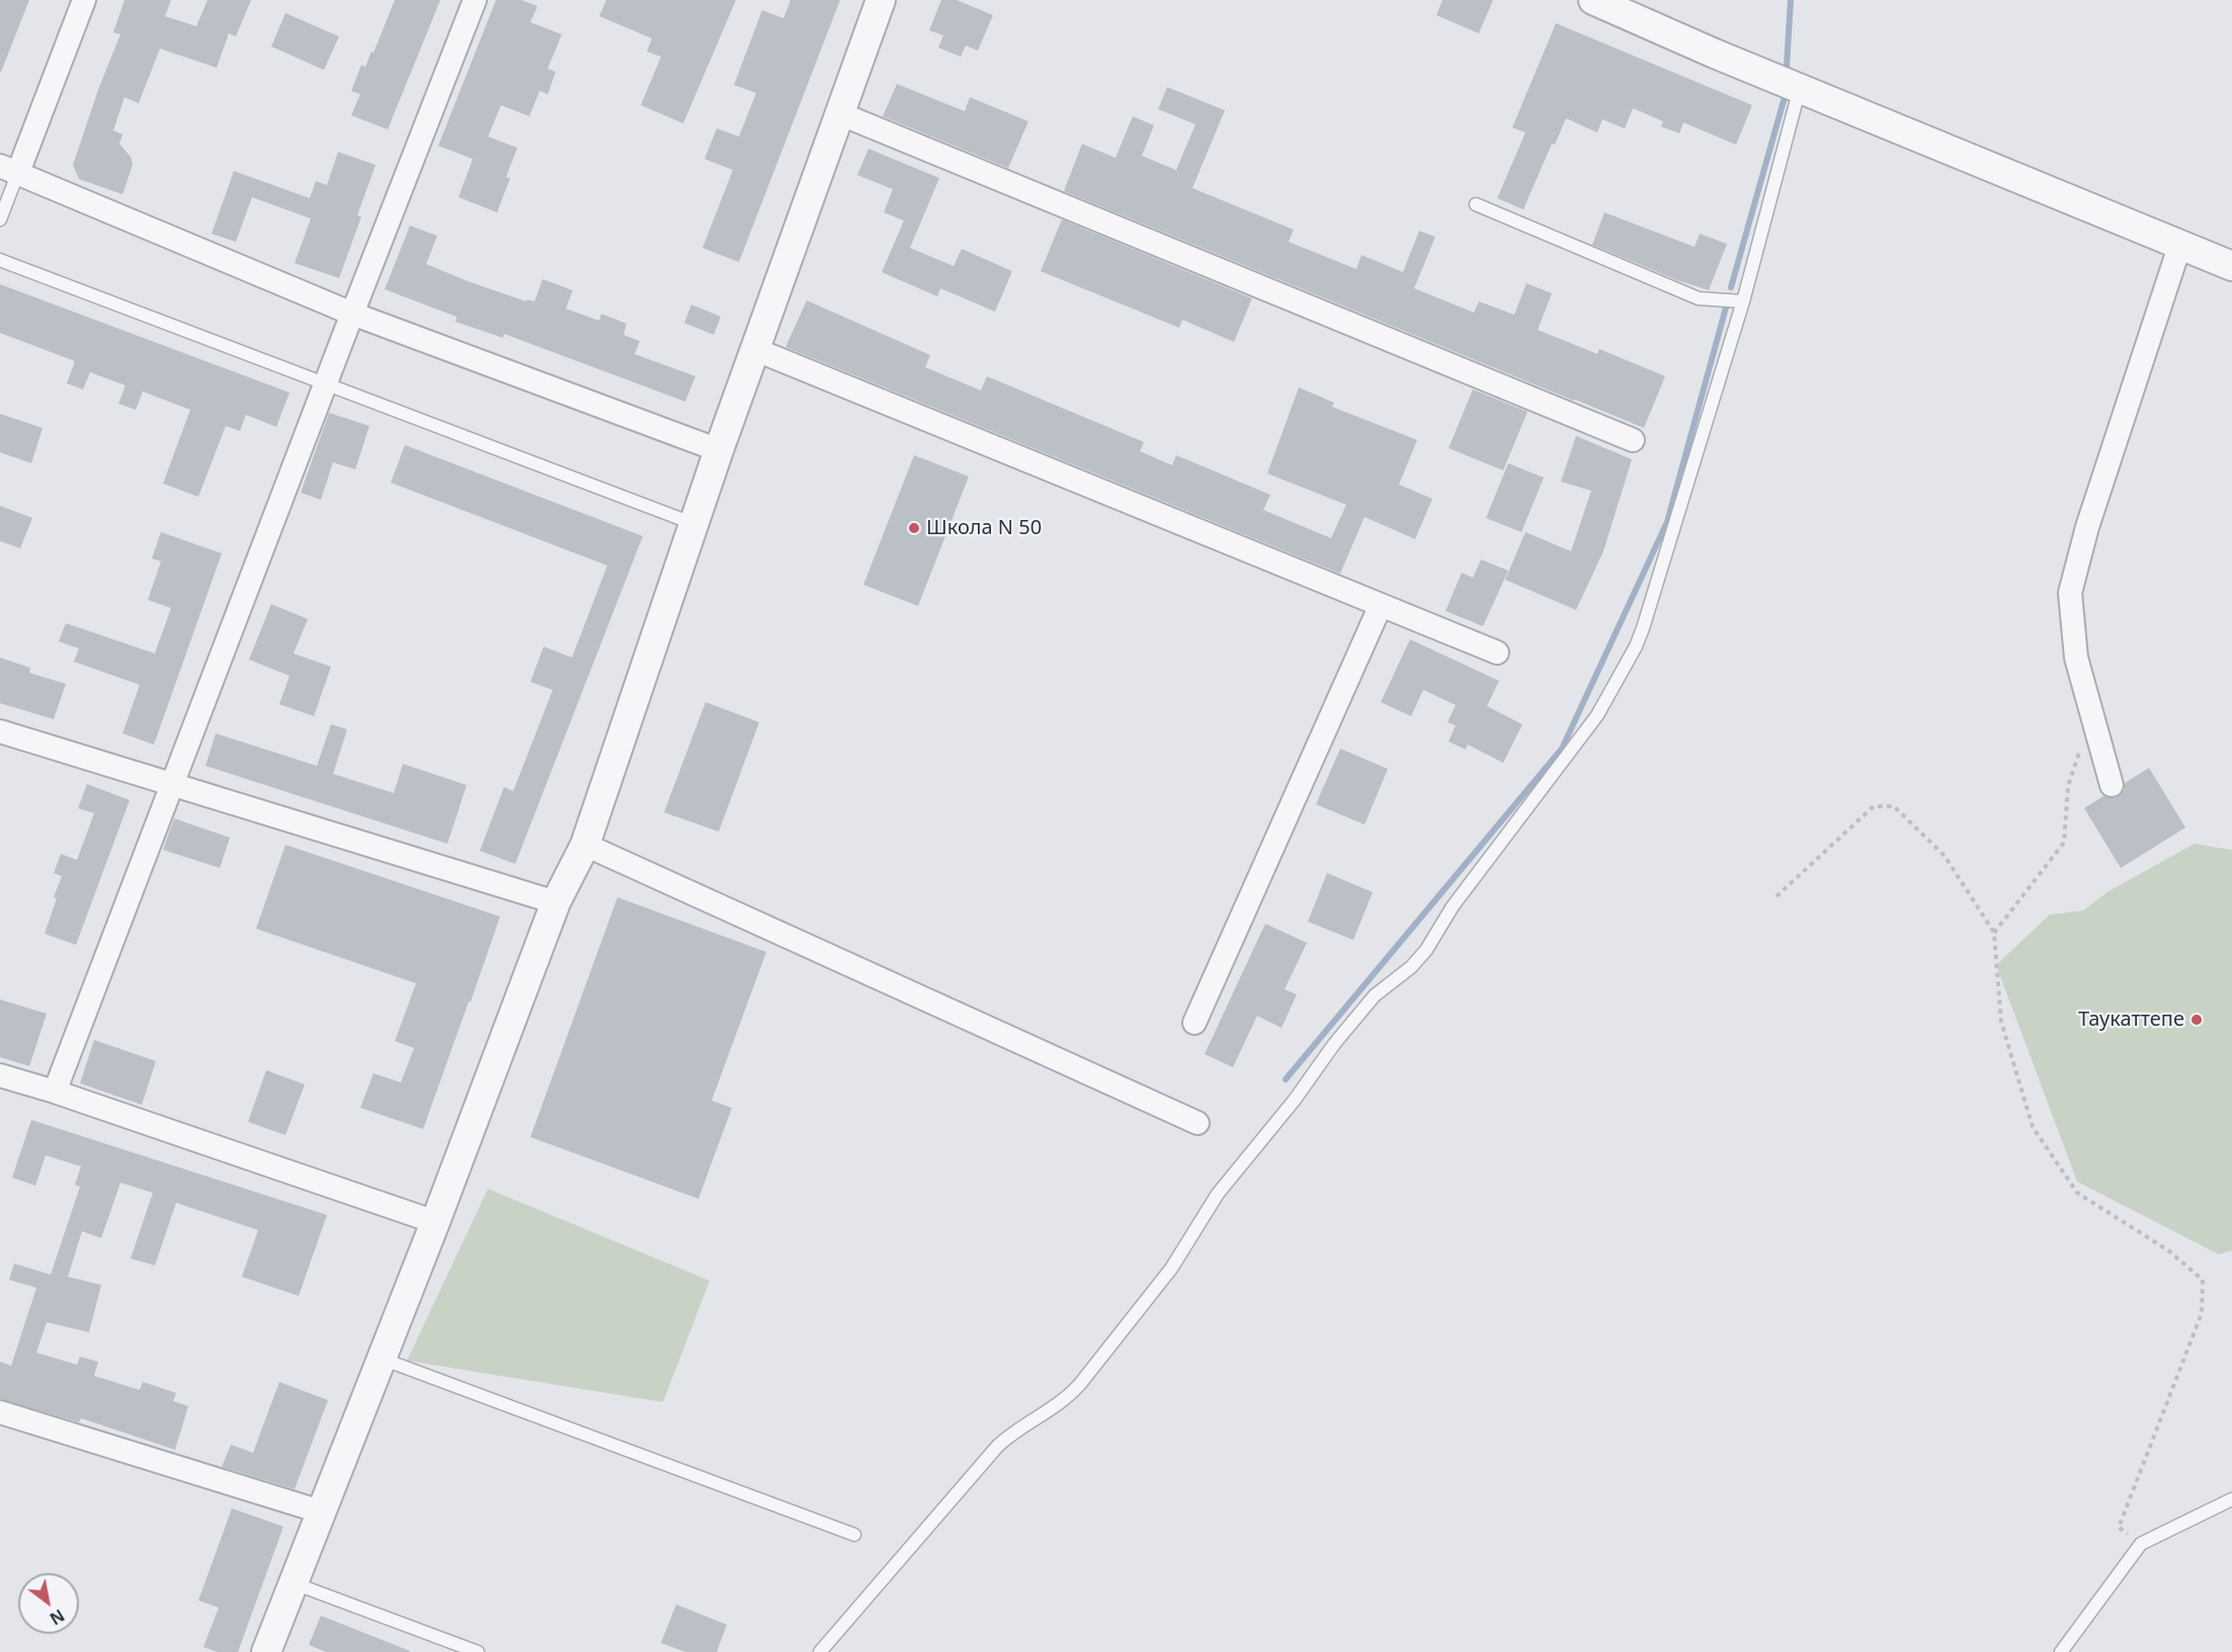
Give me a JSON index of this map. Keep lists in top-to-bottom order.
{
  "places": ["Школа N 50", "Таукаттепе"],
  "north": "bottom right"
}
